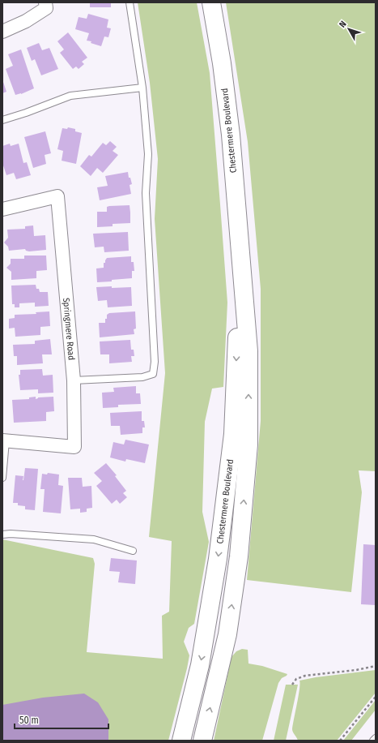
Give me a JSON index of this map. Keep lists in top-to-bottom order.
{
  "streets": {
    "main road": ["Chestermere Boulevard"],
    "street": ["Springmere Road"]
  },
  "scale_bar": "50 m",
  "north": "top left"
}
